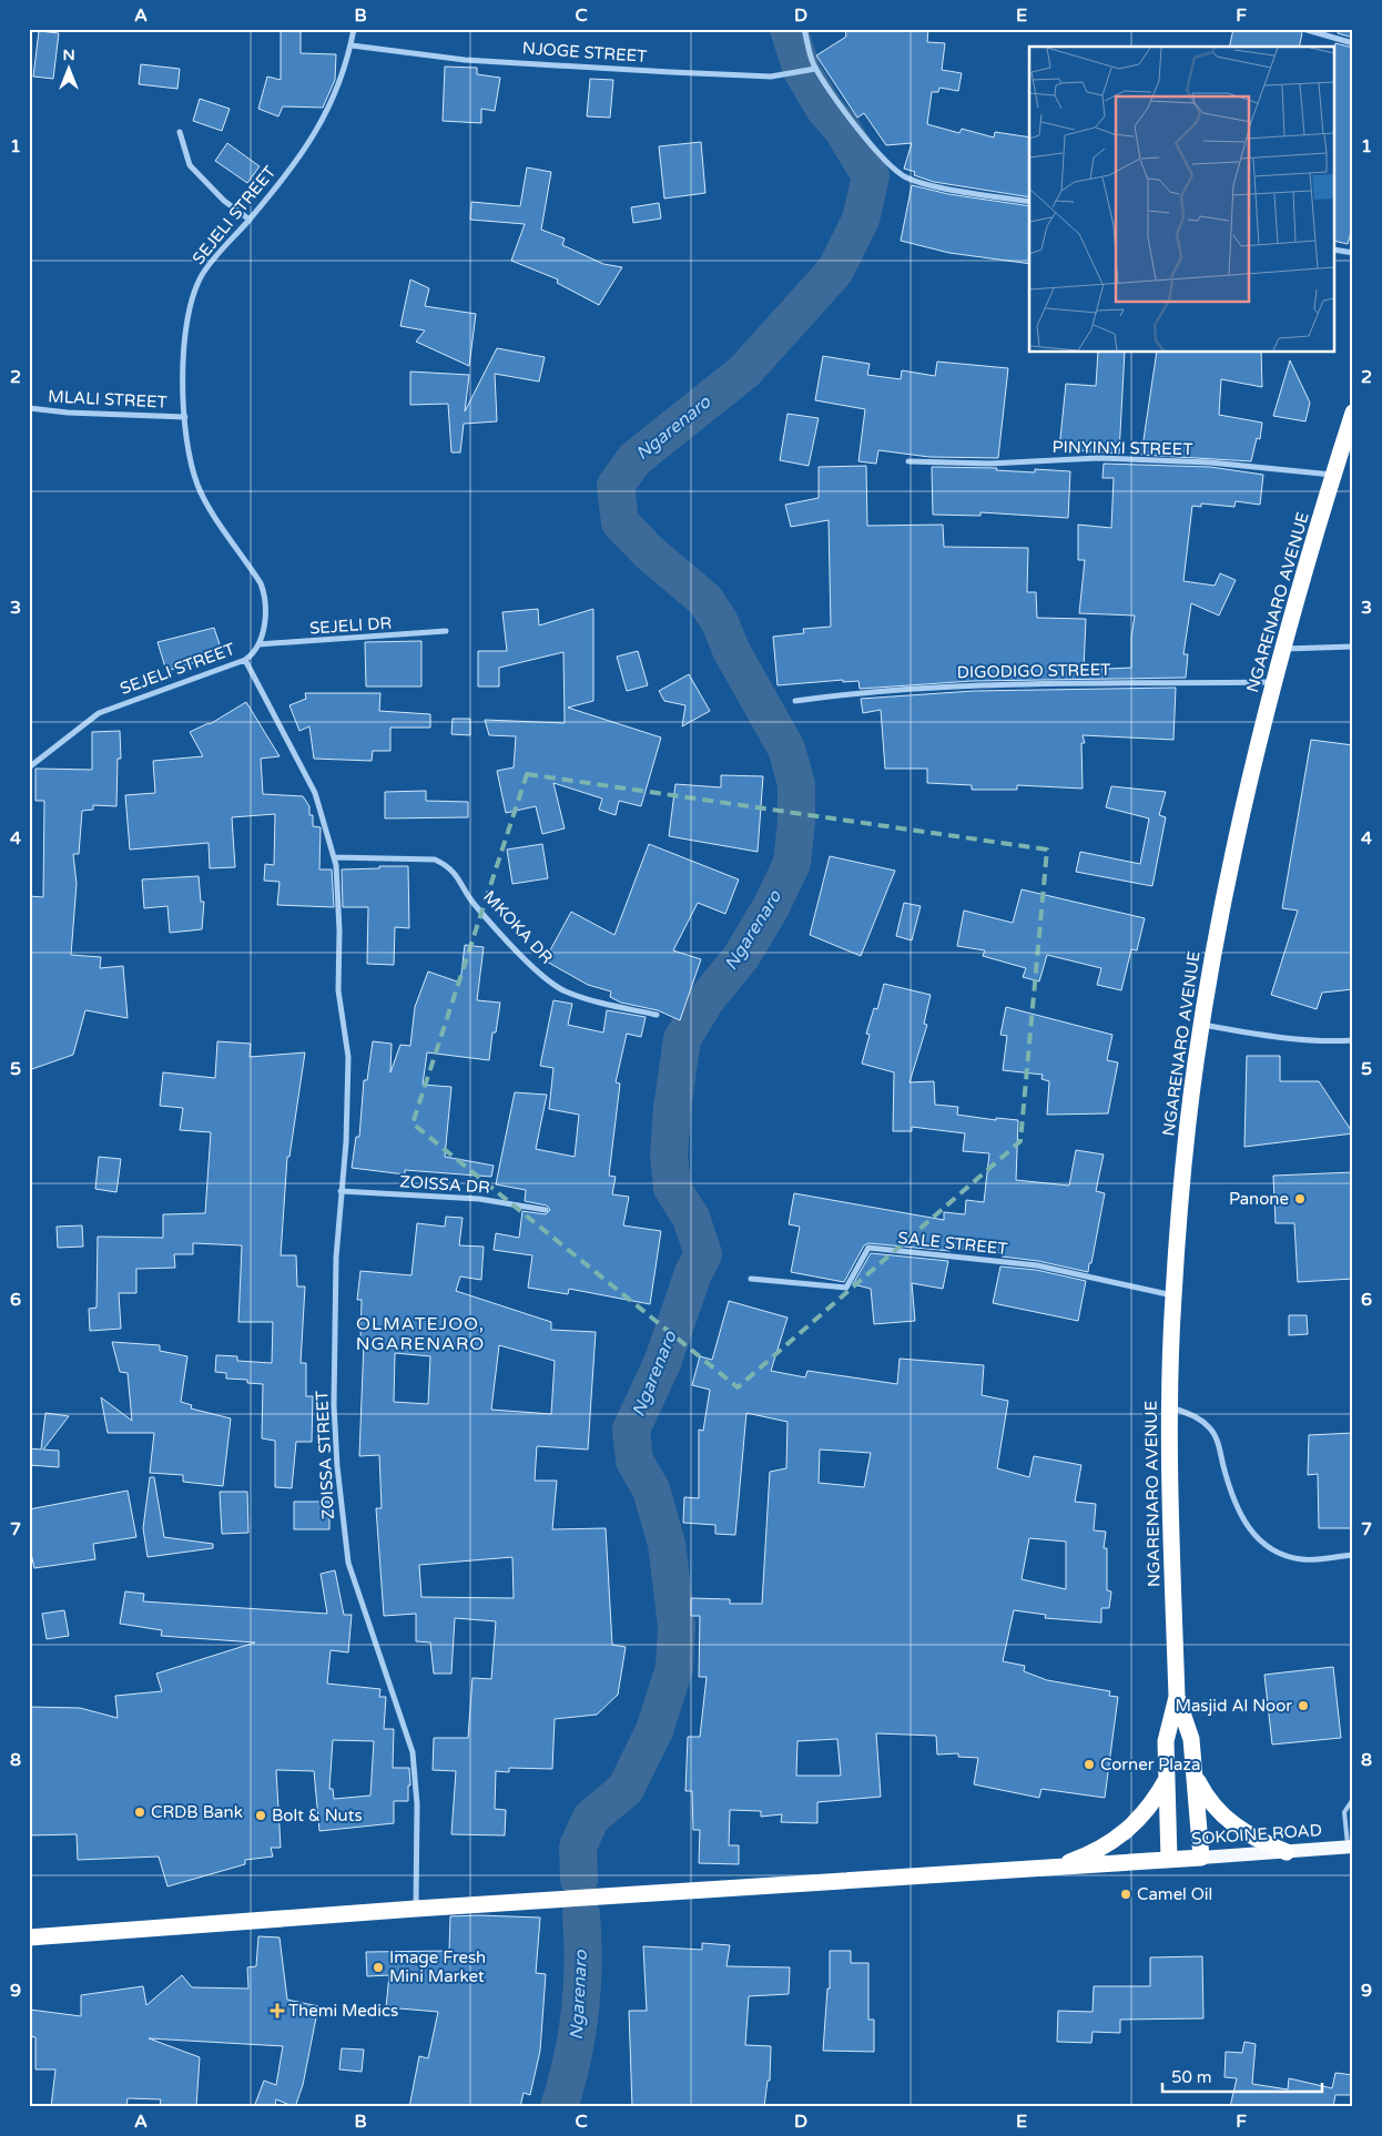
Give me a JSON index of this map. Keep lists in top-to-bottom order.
{
  "streets": {
    "highway": ["NGARENARO AVENUE", "SOKOINE ROAD"],
    "street": [
      "NJOGE STREET",
      "SEJELI STREET",
      "MLALI STREET",
      "PINYINYI STREET",
      "SEJELI DR",
      "DIGODIGO STREET",
      "MKOKA DR",
      "ZOISSA DR",
      "SALE STREET",
      "ZOISSA STREET"
    ]
  },
  "crossings": [
    ["NJOGE STREET", "SEJELI STREET"],
    ["SEJELI STREET", "MLALI STREET"],
    ["SEJELI STREET", "SEJELI DR"],
    ["PINYINYI STREET", "NGARENARO AVENUE"],
    ["NGARENARO AVENUE", "DIGODIGO STREET"],
    ["NGARENARO AVENUE", "SALE STREET"],
    ["MKOKA DR", "ZOISSA STREET"],
    ["ZOISSA DR", "ZOISSA STREET"],
    ["ZOISSA STREET", "SOKOINE ROAD"]
  ],
  "districts": ["OLMATEJOO, NGARENARO"],
  "water": ["Ngarenaro"],
  "places": {
    "other": [
      "Panone",
      "Masjid Al Noor",
      "Corner Plaza",
      "CRDB Bank",
      "Bolt & Nuts",
      "Camel Oil",
      "Image Fresh Mini Market"
    ],
    "health": ["Themi Medics"]
  },
  "scale_bar": "50 m",
  "north": "top",
  "grid": {
    "columns": [
      "A",
      "B",
      "C",
      "D",
      "E",
      "F"
    ],
    "rows": [
      "1",
      "2",
      "3",
      "4",
      "5",
      "6",
      "7",
      "8",
      "9"
    ]
  }
}
